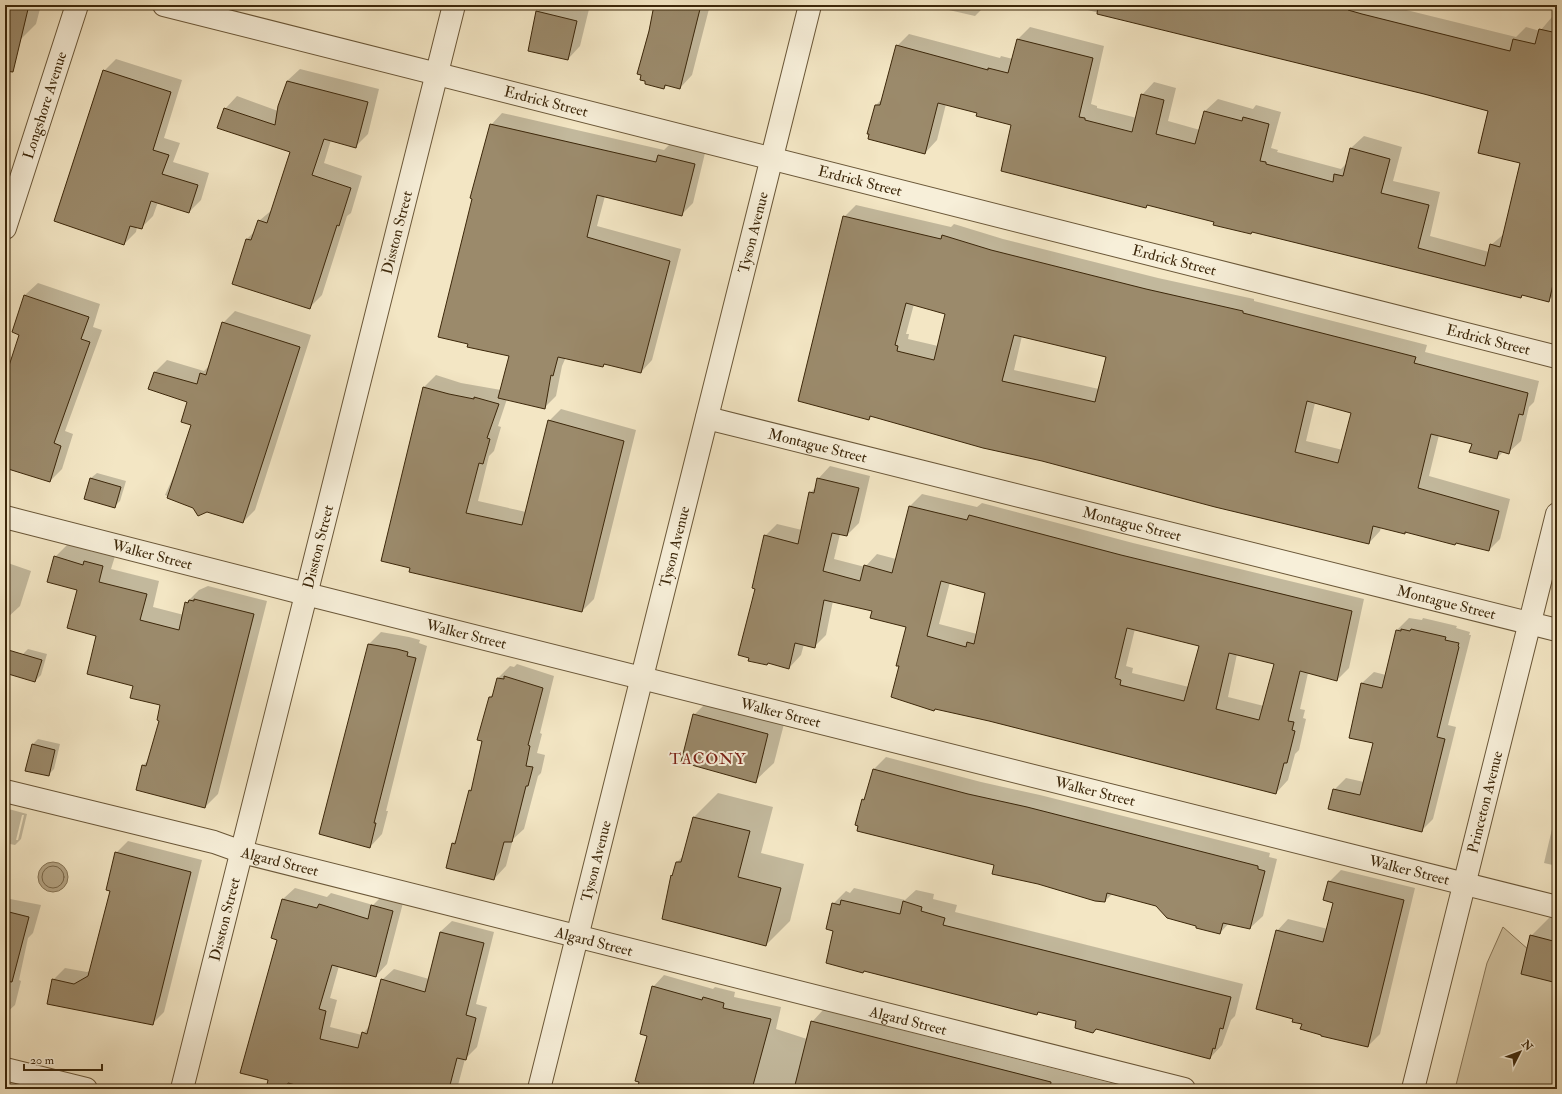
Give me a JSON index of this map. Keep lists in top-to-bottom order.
{
  "streets": {
    "street": [
      "Erdrick Street",
      "Longshore Avenue",
      "Disston Street",
      "Tyson Avenue",
      "Montague Street",
      "Walker Street",
      "Princeton Avenue",
      "Algard Street"
    ]
  },
  "crossings": [
    ["Erdrick Street", "Disston Street"],
    ["Erdrick Street", "Tyson Avenue"],
    ["Disston Street", "Walker Street"],
    ["Disston Street", "Algard Street"],
    ["Tyson Avenue", "Montague Street"],
    ["Tyson Avenue", "Walker Street"],
    ["Tyson Avenue", "Algard Street"],
    ["Montague Street", "Princeton Avenue"],
    ["Walker Street", "Princeton Avenue"]
  ],
  "districts": ["TACONY"],
  "scale_bar": "20 m",
  "north": "top right"
}
